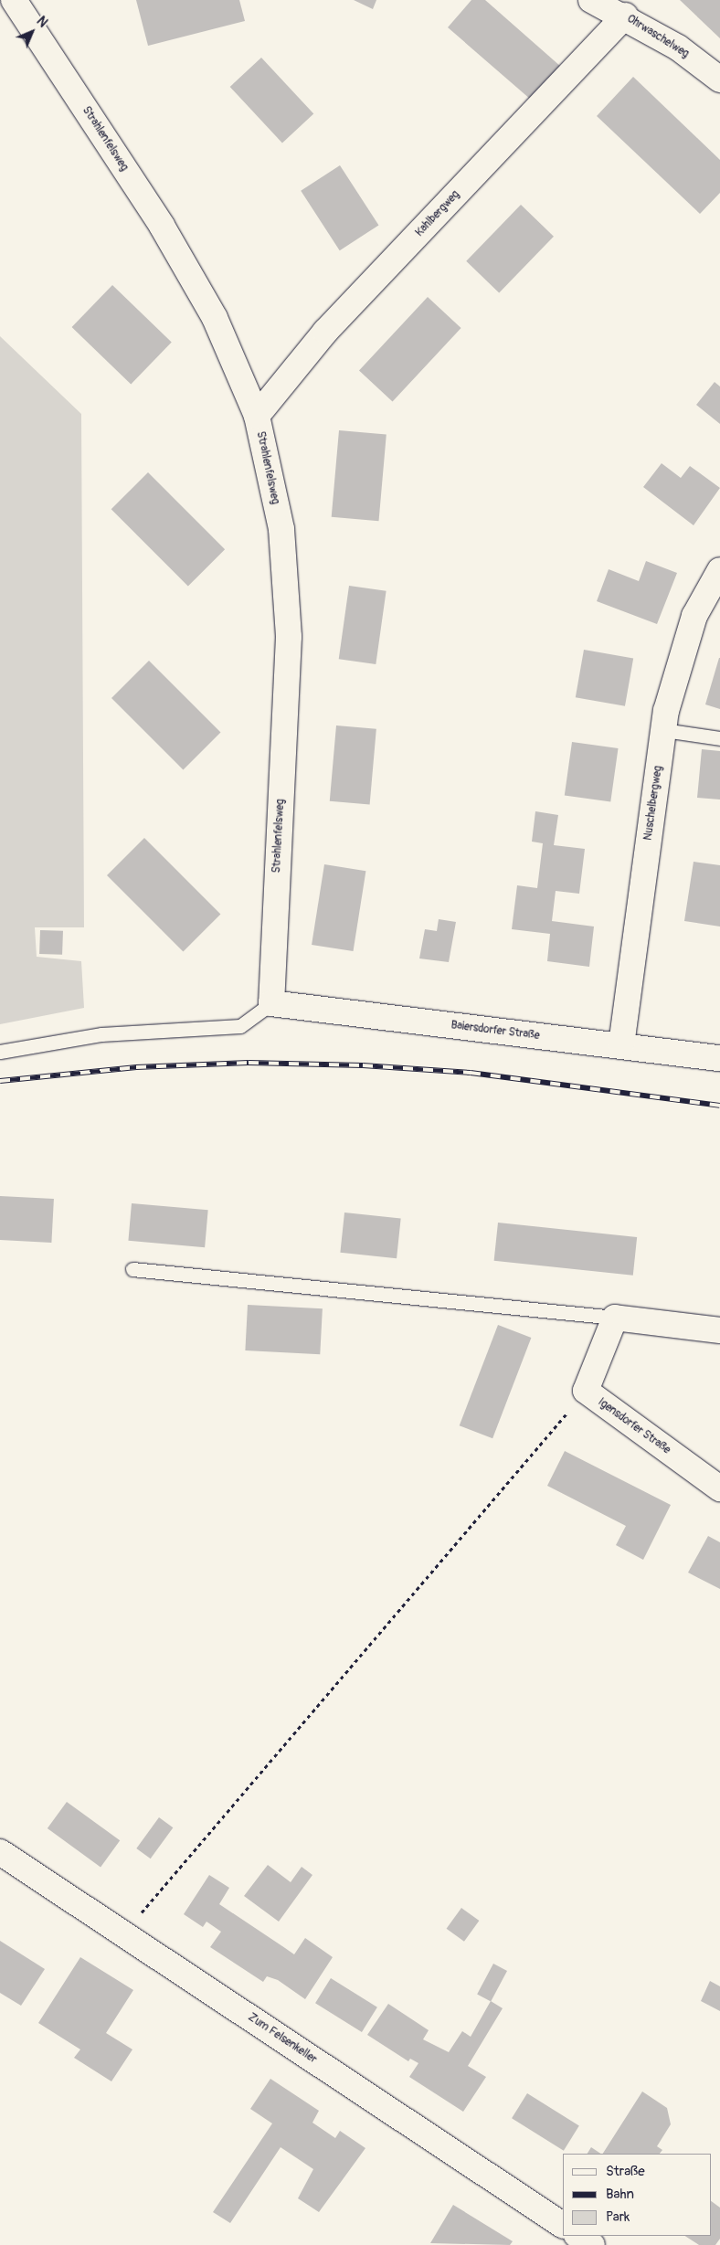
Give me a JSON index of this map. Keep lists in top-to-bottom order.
{
  "streets": {
    "street": [
      "Ohrwaschelweg",
      "Strahlenfelsweg",
      "Kahlbergweg",
      "Nuschelbergweg",
      "Baiersdorfer Straße",
      "Igensdorfer Straße",
      "Zum Felsenkeller"
    ]
  },
  "crossings": [
    ["Ohrwaschelweg", "Kahlbergweg"],
    ["Strahlenfelsweg", "Kahlbergweg"],
    ["Strahlenfelsweg", "Baiersdorfer Straße"],
    ["Nuschelbergweg", "Baiersdorfer Straße"]
  ],
  "legend": ["Straße", "Bahn", "Park"],
  "north": "top right"
}
